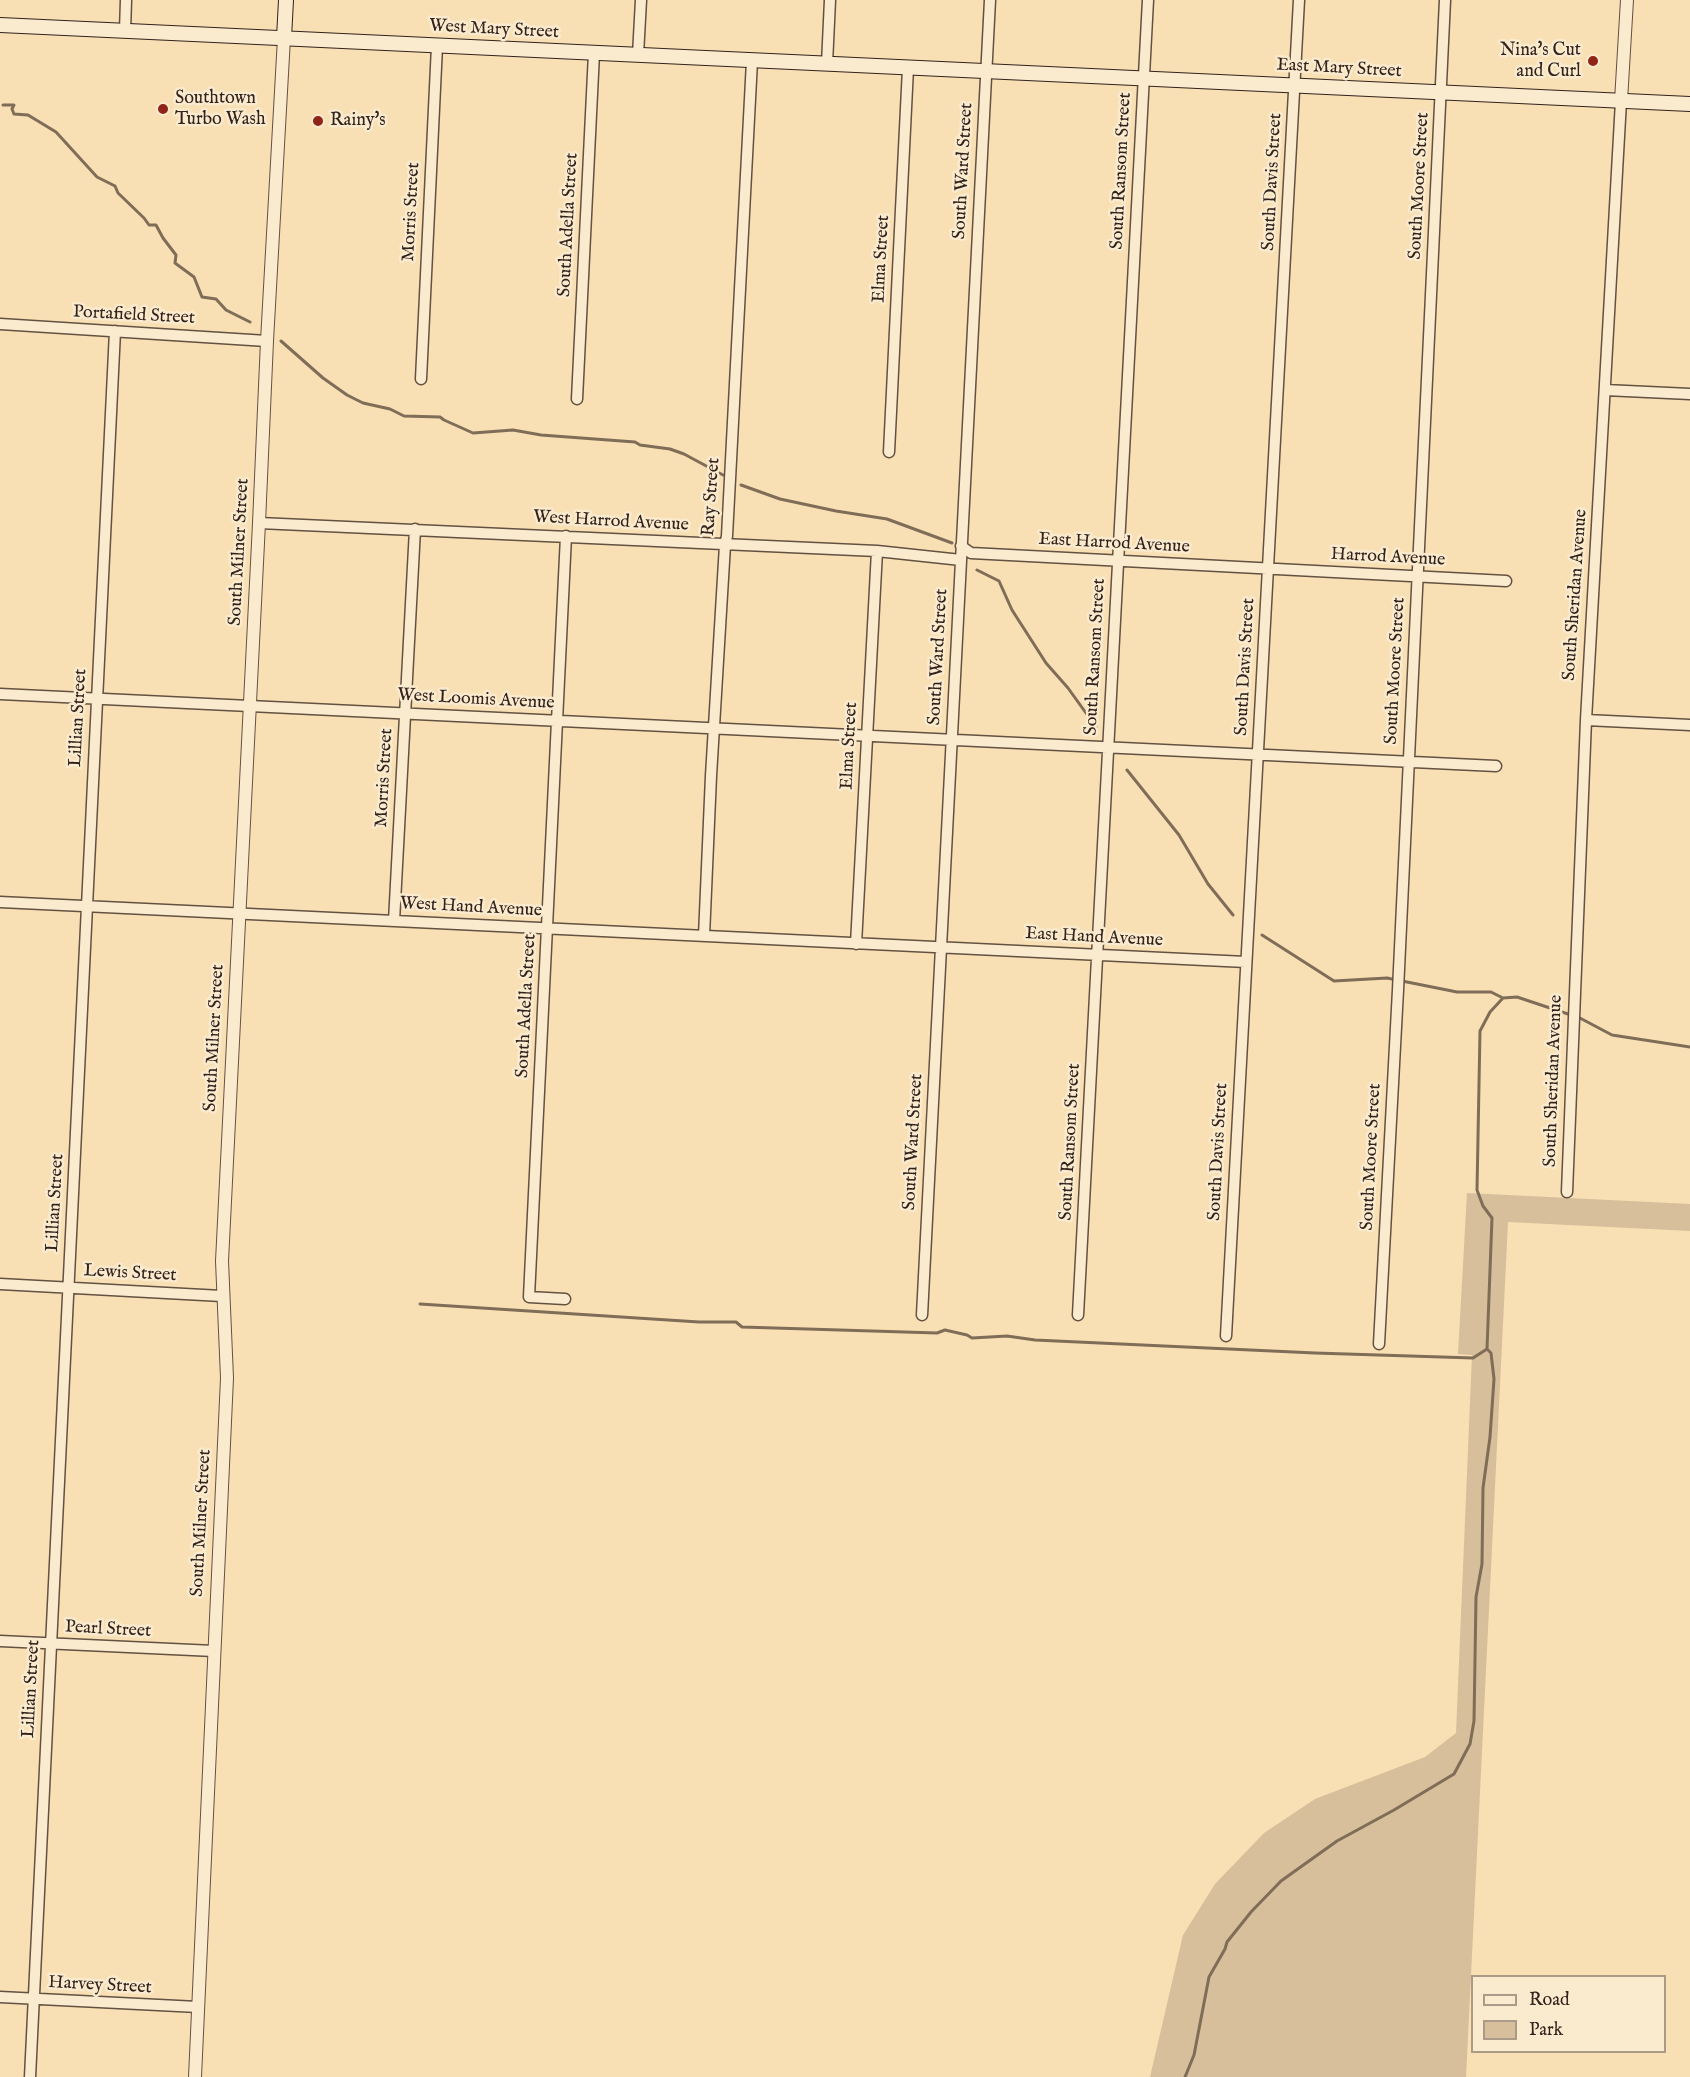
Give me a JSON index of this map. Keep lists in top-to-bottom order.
{
  "streets": {
    "main road": ["West Mary Street", "East Mary Street", "South Milner Street"],
    "street": [
      "South Ward Street",
      "South Ransom Street",
      "South Davis Street",
      "South Moore Street",
      "Morris Street",
      "South Adella Street",
      "Elma Street",
      "Portafield Street",
      "Ray Street",
      "West Harrod Avenue",
      "East Harrod Avenue",
      "Harrod Avenue",
      "South Sheridan Avenue",
      "West Loomis Avenue",
      "Lillian Street",
      "West Hand Avenue",
      "East Hand Avenue",
      "Lewis Street",
      "Pearl Street",
      "Harvey Street"
    ]
  },
  "crossings": [
    ["West Mary Street", "East Mary Street"],
    ["West Mary Street", "South Ward Street"],
    ["West Mary Street", "Morris Street"],
    ["West Mary Street", "South Adella Street"],
    ["West Mary Street", "Elma Street"],
    ["West Mary Street", "Ray Street"],
    ["West Mary Street", "South Milner Street"],
    ["East Mary Street", "South Ward Street"],
    ["East Mary Street", "South Ransom Street"],
    ["East Mary Street", "South Davis Street"],
    ["East Mary Street", "South Moore Street"],
    ["East Mary Street", "South Sheridan Avenue"],
    ["South Ward Street", "West Harrod Avenue"],
    ["South Ward Street", "East Harrod Avenue"],
    ["South Ward Street", "West Loomis Avenue"],
    ["South Ward Street", "West Hand Avenue"],
    ["South Ward Street", "East Hand Avenue"],
    ["South Ransom Street", "East Harrod Avenue"],
    ["South Ransom Street", "West Loomis Avenue"],
    ["South Ransom Street", "East Hand Avenue"],
    ["South Davis Street", "East Harrod Avenue"],
    ["South Davis Street", "Harrod Avenue"],
    ["South Davis Street", "West Loomis Avenue"],
    ["South Davis Street", "East Hand Avenue"],
    ["South Moore Street", "Harrod Avenue"],
    ["South Moore Street", "West Loomis Avenue"],
    ["Morris Street", "West Harrod Avenue"],
    ["Morris Street", "West Loomis Avenue"],
    ["Morris Street", "West Hand Avenue"],
    ["South Adella Street", "West Harrod Avenue"],
    ["South Adella Street", "West Loomis Avenue"],
    ["South Adella Street", "West Hand Avenue"],
    ["Elma Street", "West Harrod Avenue"],
    ["Elma Street", "West Loomis Avenue"],
    ["Elma Street", "West Hand Avenue"],
    ["Portafield Street", "South Milner Street"],
    ["Portafield Street", "Lillian Street"],
    ["Ray Street", "West Harrod Avenue"],
    ["Ray Street", "West Loomis Avenue"],
    ["Ray Street", "West Hand Avenue"],
    ["West Harrod Avenue", "South Milner Street"],
    ["East Harrod Avenue", "Harrod Avenue"],
    ["South Milner Street", "West Loomis Avenue"],
    ["South Milner Street", "West Hand Avenue"],
    ["South Milner Street", "Lewis Street"],
    ["South Milner Street", "Pearl Street"],
    ["South Milner Street", "Harvey Street"],
    ["West Loomis Avenue", "Lillian Street"],
    ["Lillian Street", "West Hand Avenue"],
    ["Lillian Street", "Lewis Street"],
    ["Lillian Street", "Pearl Street"],
    ["Lillian Street", "Harvey Street"],
    ["West Hand Avenue", "East Hand Avenue"]
  ],
  "places": ["Nina's Cut and Curl", "Southtown Turbo Wash", "Rainy's"],
  "legend": ["Road", "Park"]
}
